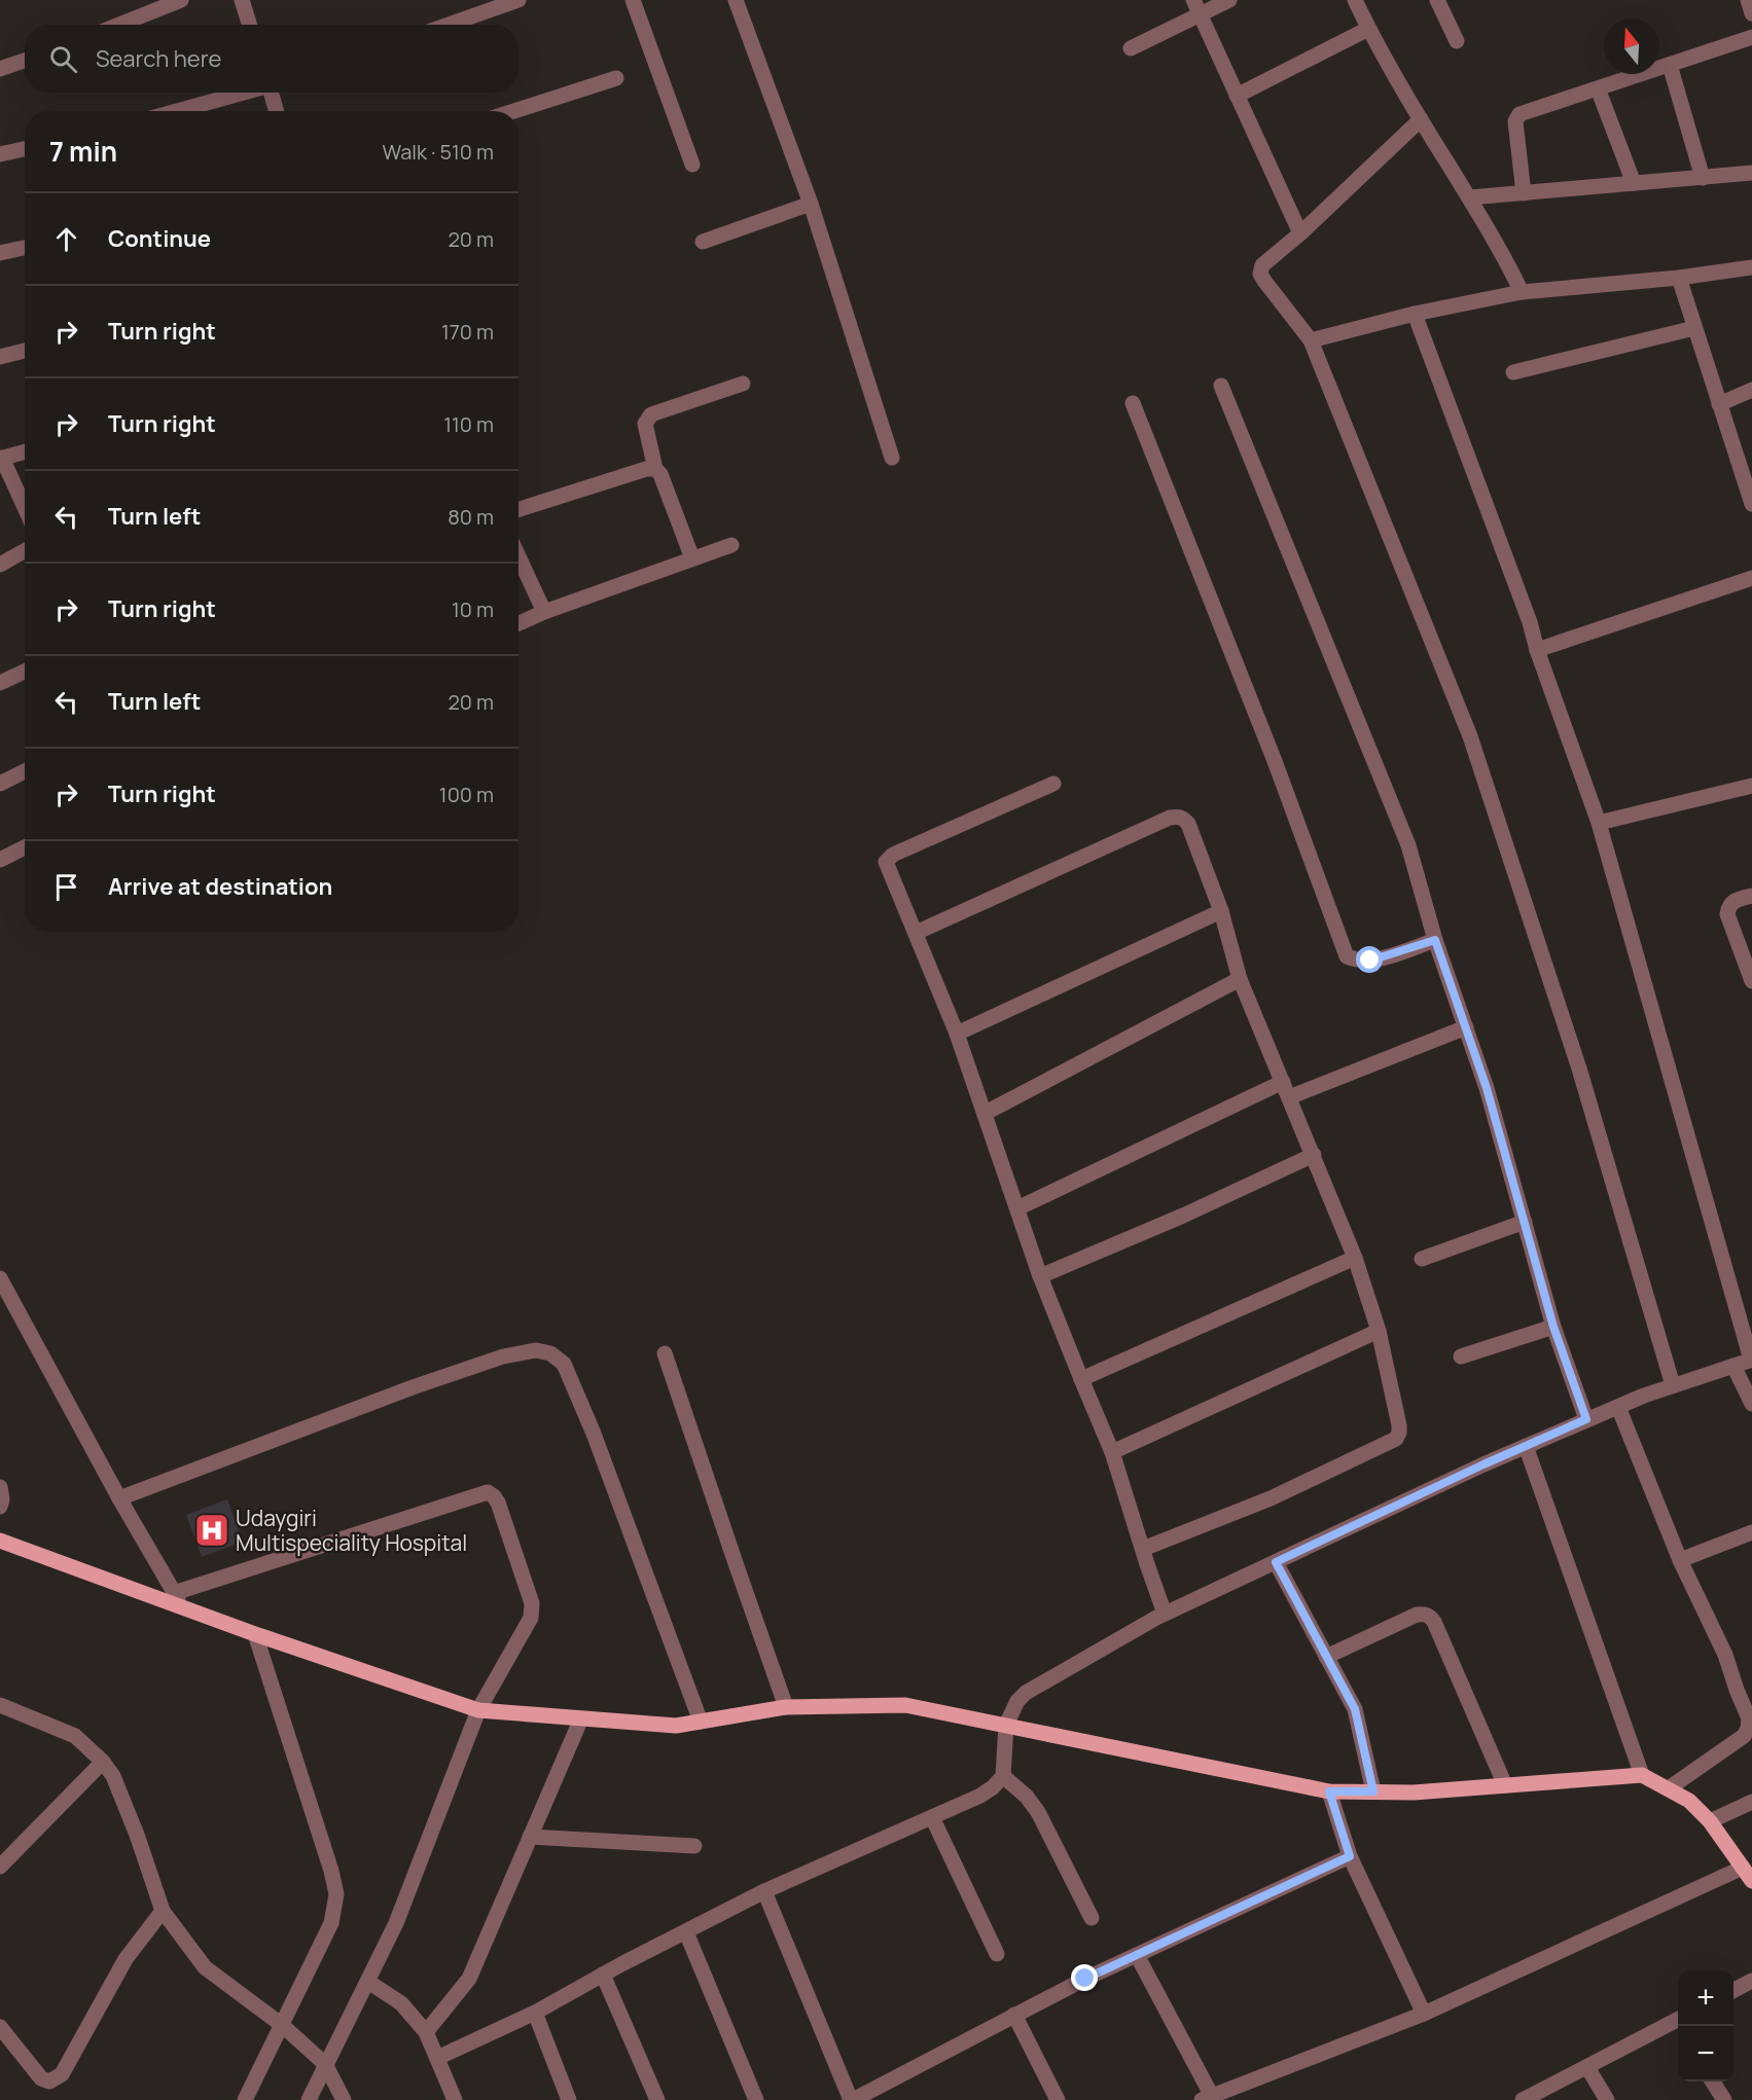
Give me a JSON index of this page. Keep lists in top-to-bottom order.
{
  "places": {
    "hospital": ["Udaygiri Multispeciality Hospital"]
  },
  "north": "top",
  "page": {
    "search": "Search here",
    "heading": ["7 min", "Walk · 510 m"],
    "list": [
      ["Continue", "20 m"],
      ["Turn right", "170 m"],
      ["Turn right", "110 m"],
      ["Turn left", "80 m"],
      ["Turn right", "10 m"],
      ["Turn left", "20 m"],
      ["Turn right", "100 m"],
      "Arrive at destination"
    ],
    "map_buttons": ["+", "−"]
  }
}
